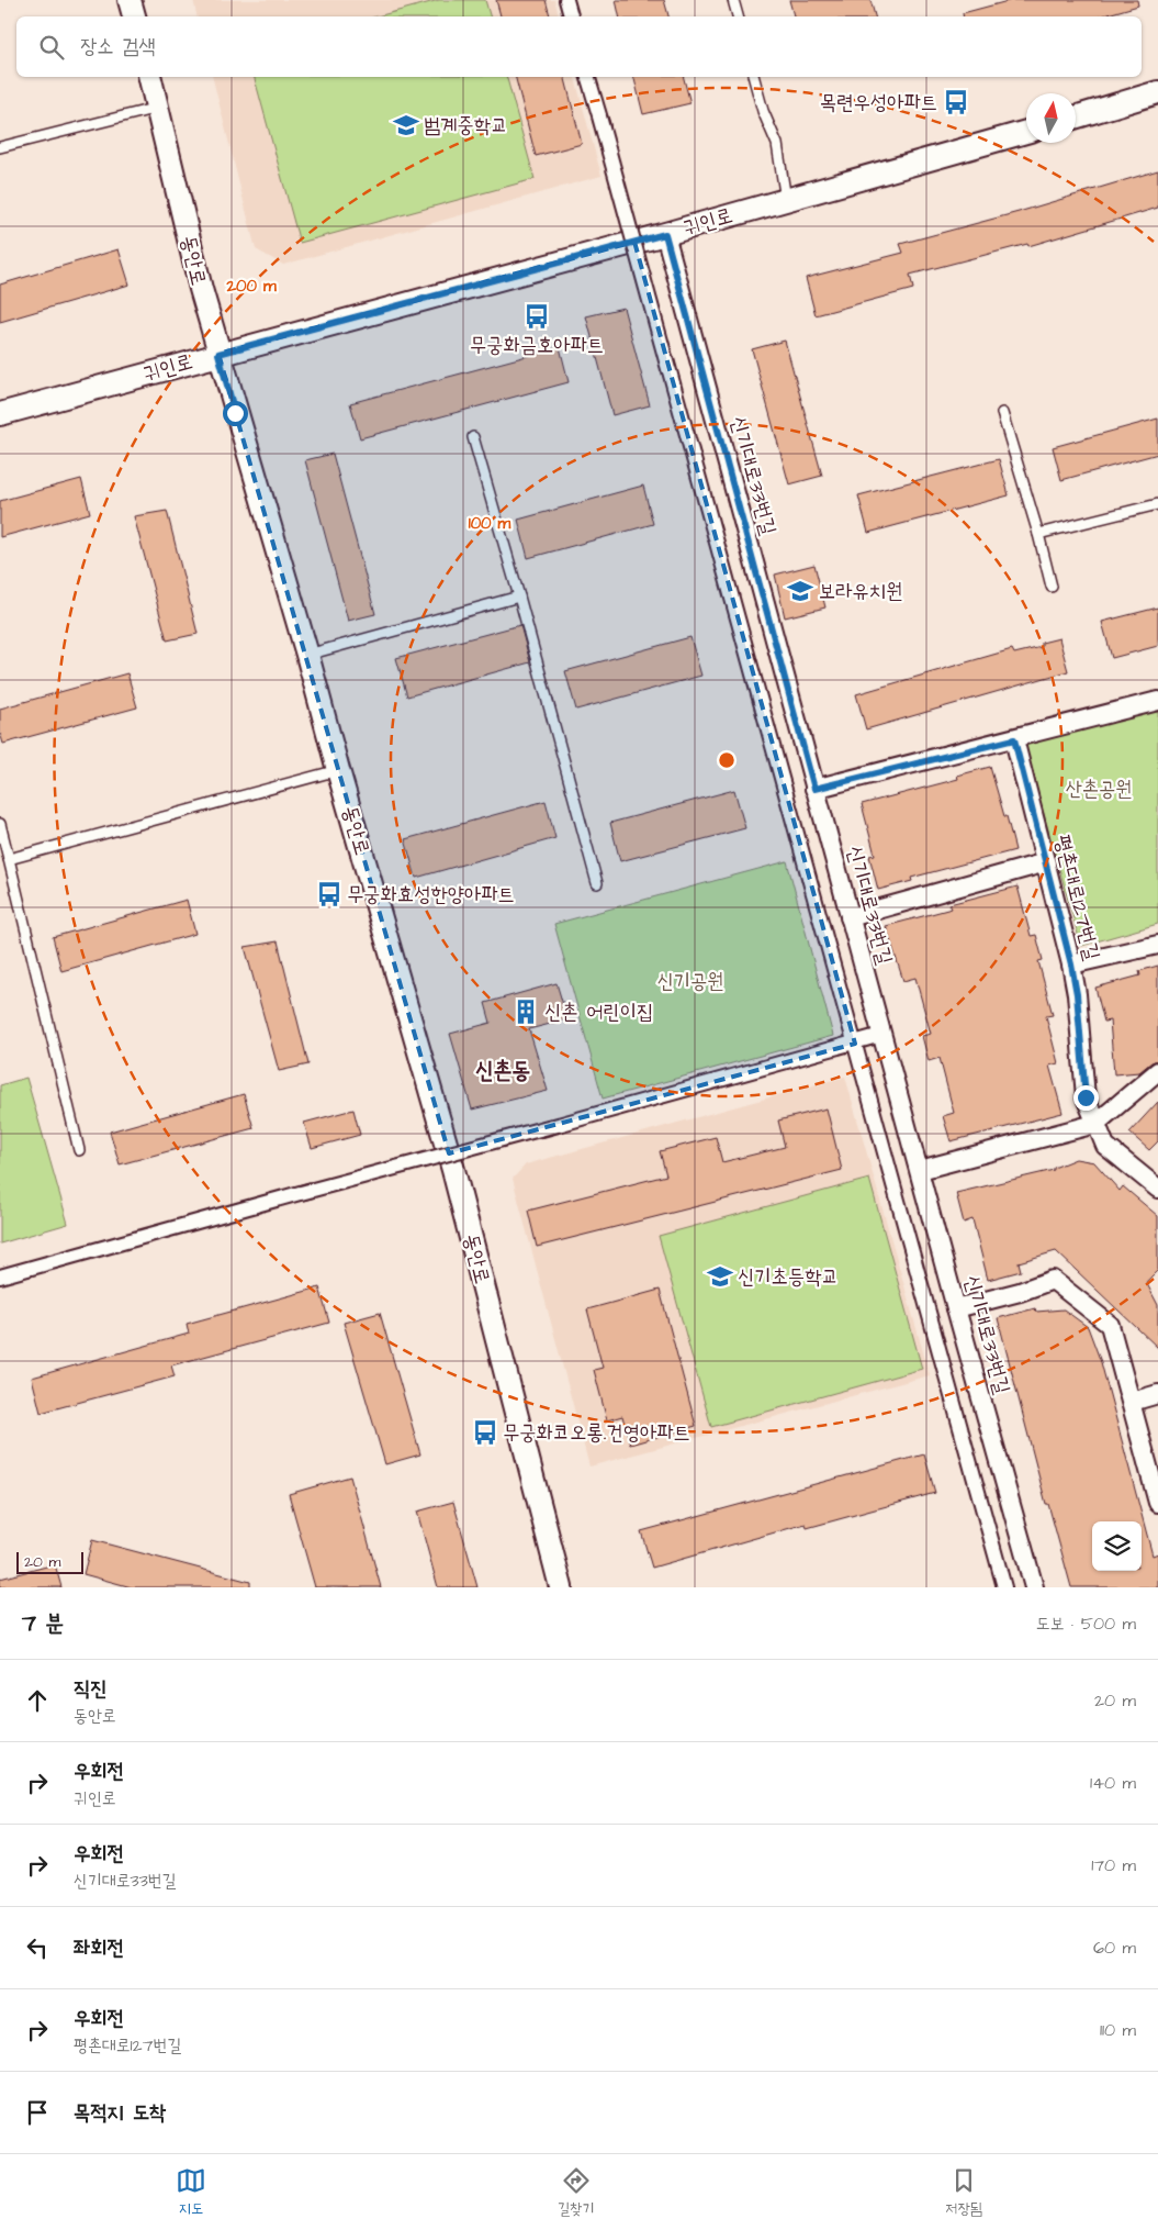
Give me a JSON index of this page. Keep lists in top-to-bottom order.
{
  "streets": {
    "street": [
      "귀인로",
      "동안로",
      "신기대로33번길",
      "평촌대로127번길"
    ]
  },
  "crossings": [
    ["귀인로", "동안로"],
    ["귀인로", "신기대로33번길"]
  ],
  "districts": ["신촌동"],
  "parks": ["산촌공원", "신기공원"],
  "places": {
    "bus stop": [
      "목련우성아파트",
      "무궁화금호아파트",
      "무궁화효성한양아파트",
      "무궁화코오롱.건영아파트"
    ],
    "school or university": ["범계중학교", "보라유치원", "신기초등학교"],
    "building": ["신촌 어린이집"]
  },
  "scale_bar": "20 m",
  "north": "top",
  "page": {
    "search": "장소 검색",
    "scale": "20 m",
    "heading": ["7 분", "도보 · 500 m"],
    "list": [
      ["직진", "동안로", "20 m"],
      ["우회전", "귀인로", "140 m"],
      ["우회전", "신기대로33번길", "170 m"],
      ["좌회전", "60 m"],
      ["우회전", "평촌대로127번길", "110 m"],
      "목적지 도착"
    ],
    "nav": ["지도", "길찾기", "저장됨"]
  },
  "rings": ["200 m", "100 m"]
}
